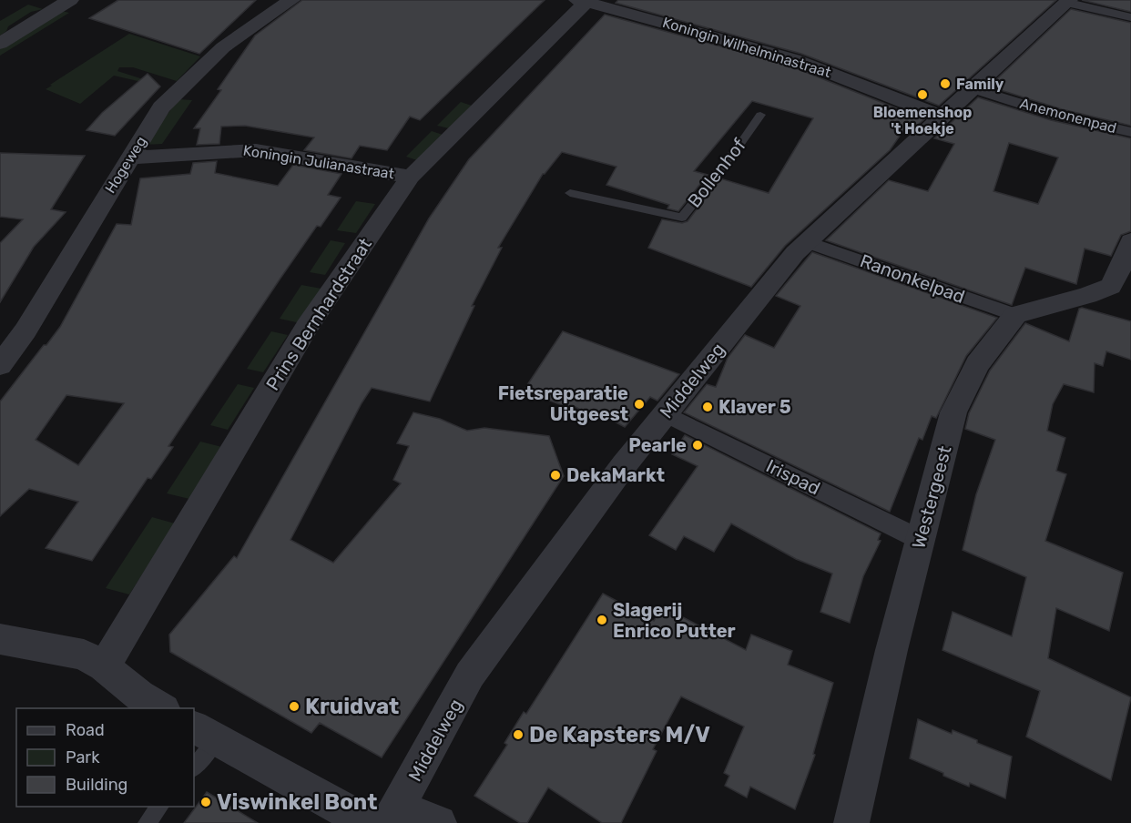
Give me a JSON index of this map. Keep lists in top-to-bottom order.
{
  "streets": {
    "street": [
      "Koningin Wilhelminastraat",
      "Anemonenpad",
      "Koningin Julianastraat",
      "Hogeweg",
      "Ranonkelpad",
      "Prins Bernhardstraat",
      "Middelweg",
      "Irispad",
      "Westergeest"
    ],
    "lane": ["Bollenhof"]
  },
  "crossings": [
    ["Koningin Wilhelminastraat", "Prins Bernhardstraat"],
    ["Koningin Wilhelminastraat", "Middelweg"],
    ["Anemonenpad", "Middelweg"],
    ["Koningin Julianastraat", "Hogeweg"],
    ["Koningin Julianastraat", "Prins Bernhardstraat"],
    ["Ranonkelpad", "Middelweg"],
    ["Ranonkelpad", "Westergeest"],
    ["Middelweg", "Irispad"],
    ["Irispad", "Westergeest"]
  ],
  "places": [
    "Family",
    "Bloemenshop 't Hoekje",
    "Fietsreparatie Uitgeest",
    "Klaver 5",
    "Pearle",
    "DekaMarkt",
    "Slagerij Enrico Putter",
    "Kruidvat",
    "De Kapsters M/V",
    "Viswinkel Bont"
  ],
  "legend": ["Road", "Park", "Building"]
}
